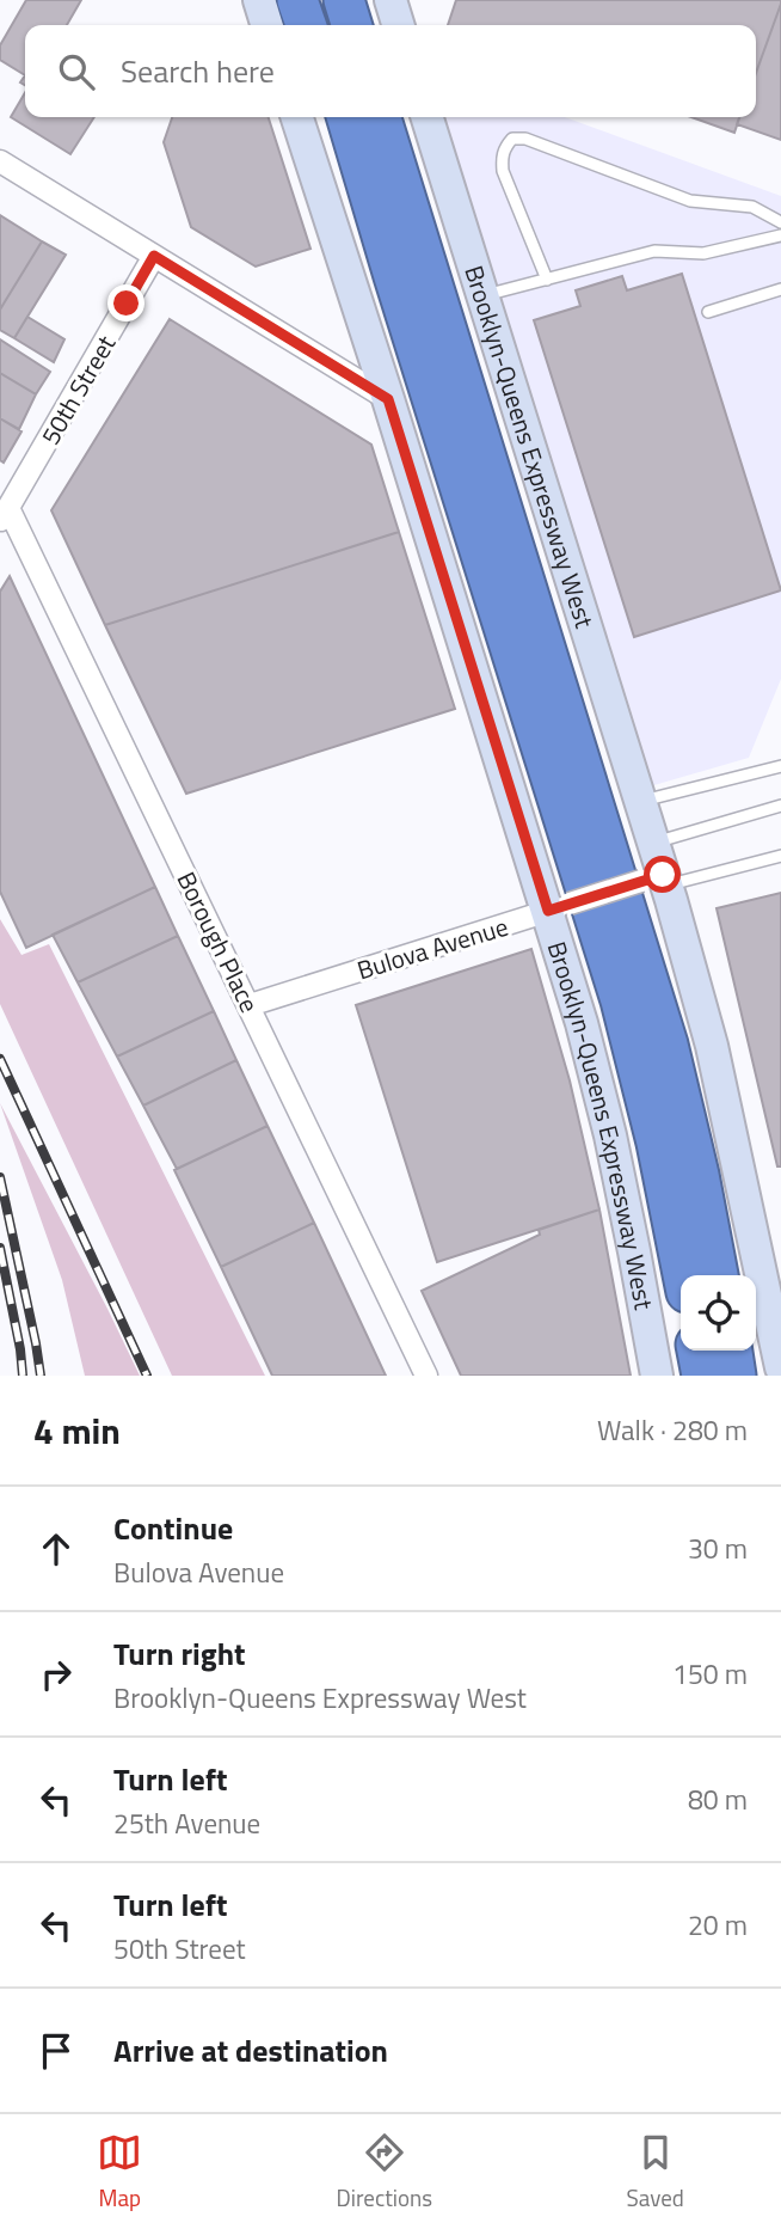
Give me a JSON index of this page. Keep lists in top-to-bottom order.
{
  "streets": {
    "highway": ["Brooklyn-Queens Expressway West"],
    "street": ["50th Street", "Borough Place", "Bulova Avenue"]
  },
  "crossings": [
    ["50th Street", "Borough Place"],
    ["Brooklyn-Queens Expressway West", "Bulova Avenue"],
    ["Borough Place", "Bulova Avenue"]
  ],
  "page": {
    "search": "Search here",
    "heading": ["4 min", "Walk · 280 m"],
    "list": [
      ["Continue", "Bulova Avenue", "30 m"],
      ["Turn right", "Brooklyn-Queens Expressway West", "150 m"],
      ["Turn left", "25th Avenue", "80 m"],
      ["Turn left", "50th Street", "20 m"],
      "Arrive at destination"
    ],
    "nav": ["Map", "Directions", "Saved"]
  }
}
